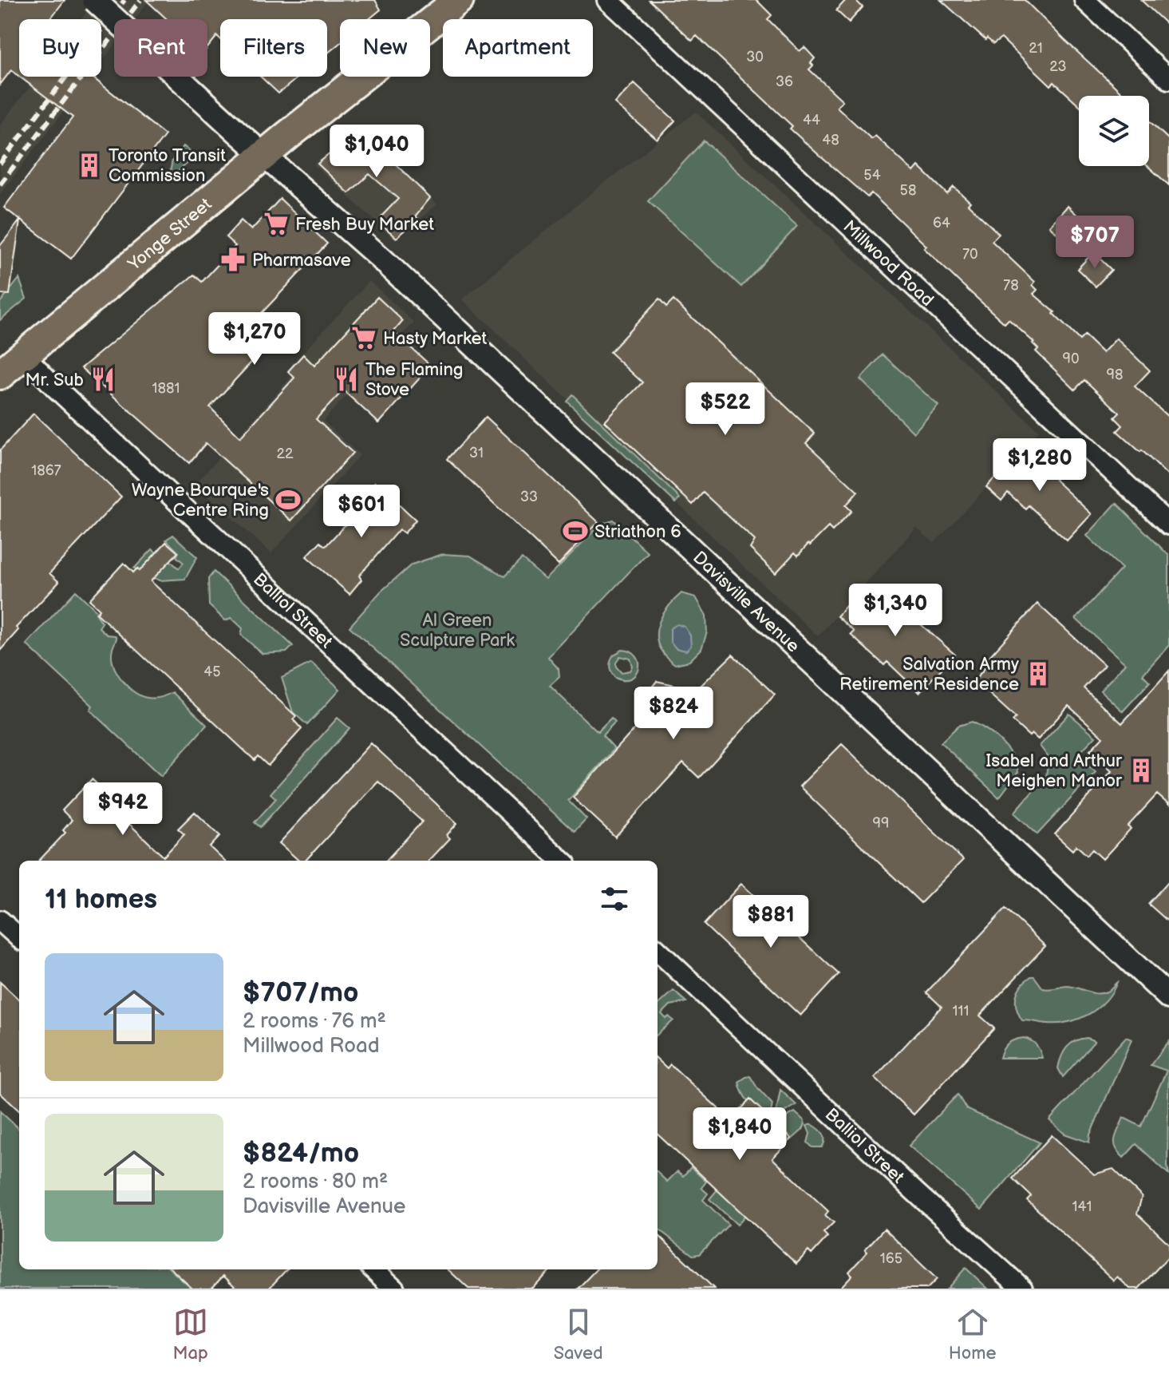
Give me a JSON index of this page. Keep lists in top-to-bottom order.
{
  "streets": {
    "main road": ["Yonge Street"],
    "street": ["Millwood Road", "Davisville Avenue", "Balliol Street"]
  },
  "crossings": [
    ["Yonge Street", "Davisville Avenue"],
    ["Yonge Street", "Balliol Street"]
  ],
  "parks": ["Al Green Sculpture Park"],
  "places": {
    "building": ["Toronto Transit Commission", "Salvation Army Retirement Residence", "Isabel and Arthur Meighen Manor"],
    "supermarket": ["Fresh Buy Market", "Hasty Market"],
    "pharmacy": ["Pharmasave"],
    "restaurant": ["Mr. Sub", "The Flaming Stove"],
    "sports": ["Wayne Bourque's Centre Ring", "Striathon 6"]
  },
  "house_numbers": [
    "21",
    "30",
    "23",
    "36",
    "44",
    "48",
    "54",
    "58",
    "64",
    "70",
    "78",
    "90",
    "98",
    "1881",
    "31",
    "22",
    "1867",
    "33",
    "45",
    "99",
    "111",
    "141",
    "165"
  ],
  "page": {
    "chip": [
      "Buy",
      "Rent",
      "Filters",
      "New",
      "Apartment"
    ],
    "price": [
      "$1,040",
      "$707",
      "$1,270",
      "$522",
      "$1,280",
      "$601",
      "$1,340",
      "$824",
      "$942",
      "$881",
      "$1,840"
    ],
    "heading": "11 homes",
    "list": [
      {
        "name": "$707/mo",
        "note": "2 rooms · 76 m² · Millwood Road"
      },
      {
        "name": "$824/mo",
        "note": "2 rooms · 80 m² · Davisville Avenue"
      }
    ],
    "tabs": ["Map", "Saved", "Home"]
  }
}
